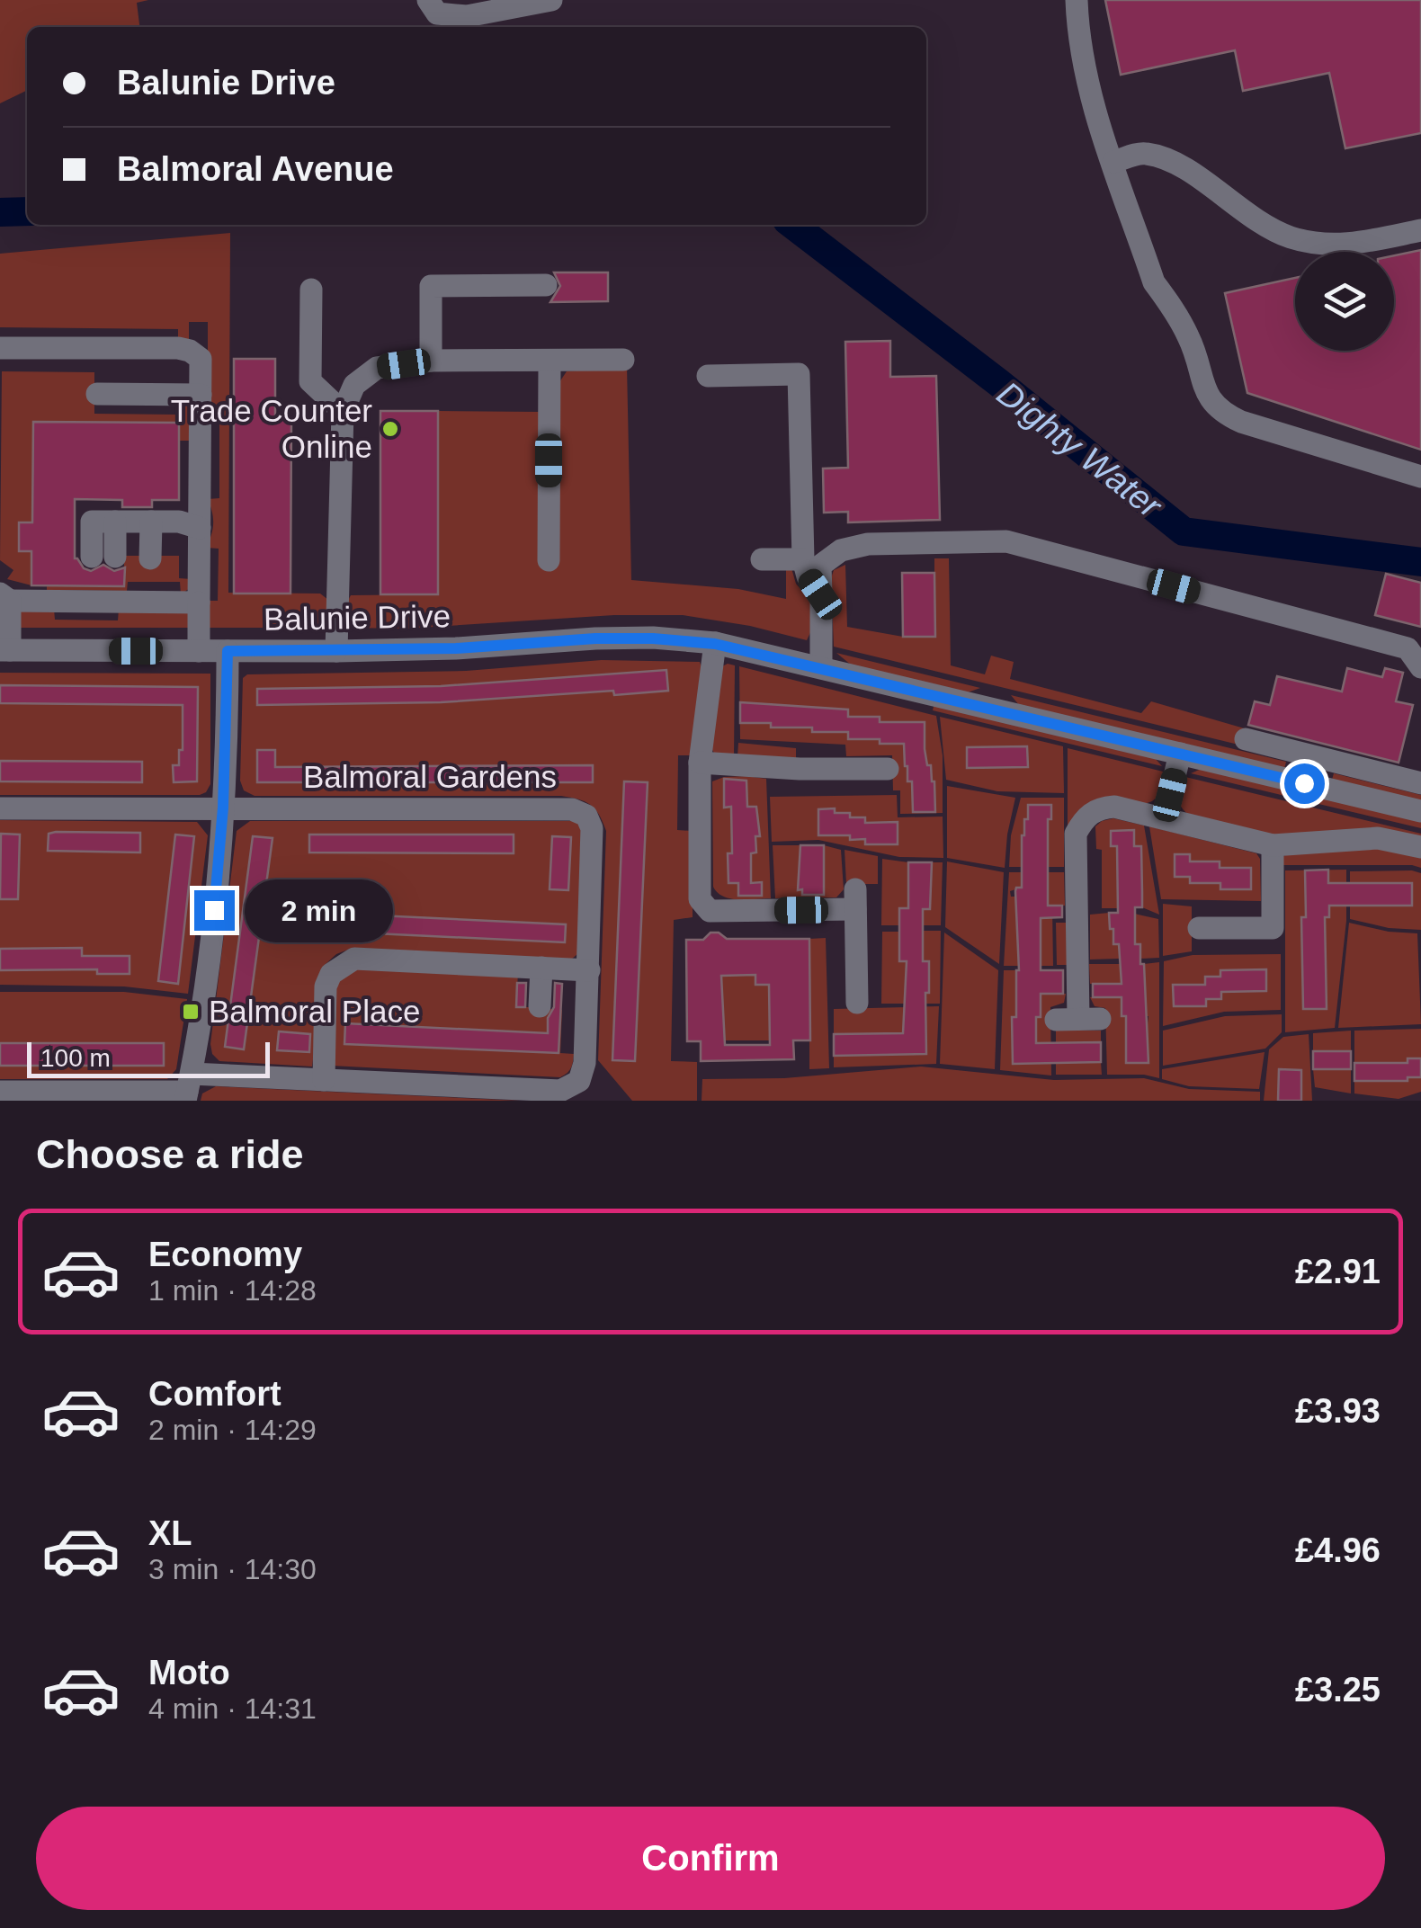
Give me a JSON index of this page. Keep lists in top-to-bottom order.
{
  "streets": {
    "street": ["Balunie Drive", "Balmoral Gardens"]
  },
  "water": ["Dighty Water"],
  "places": {
    "other": ["Trade Counter Online"],
    "transit": ["Balmoral Place"]
  },
  "scale_bar": "100 m",
  "page": {
    "banner": ["Balunie Drive", "Balmoral Avenue"],
    "bubble": "2 min",
    "scale": "100 m",
    "heading": "Choose a ride",
    "list": [
      {
        "name": "Economy",
        "note": "1 min · 14:28",
        "value": "£2.91"
      },
      {
        "name": "Comfort",
        "note": "2 min · 14:29",
        "value": "£3.93"
      },
      {
        "name": "XL",
        "note": "3 min · 14:30",
        "value": "£4.96"
      },
      {
        "name": "Moto",
        "note": "4 min · 14:31",
        "value": "£3.25"
      }
    ],
    "buttons": "Confirm"
  }
}
